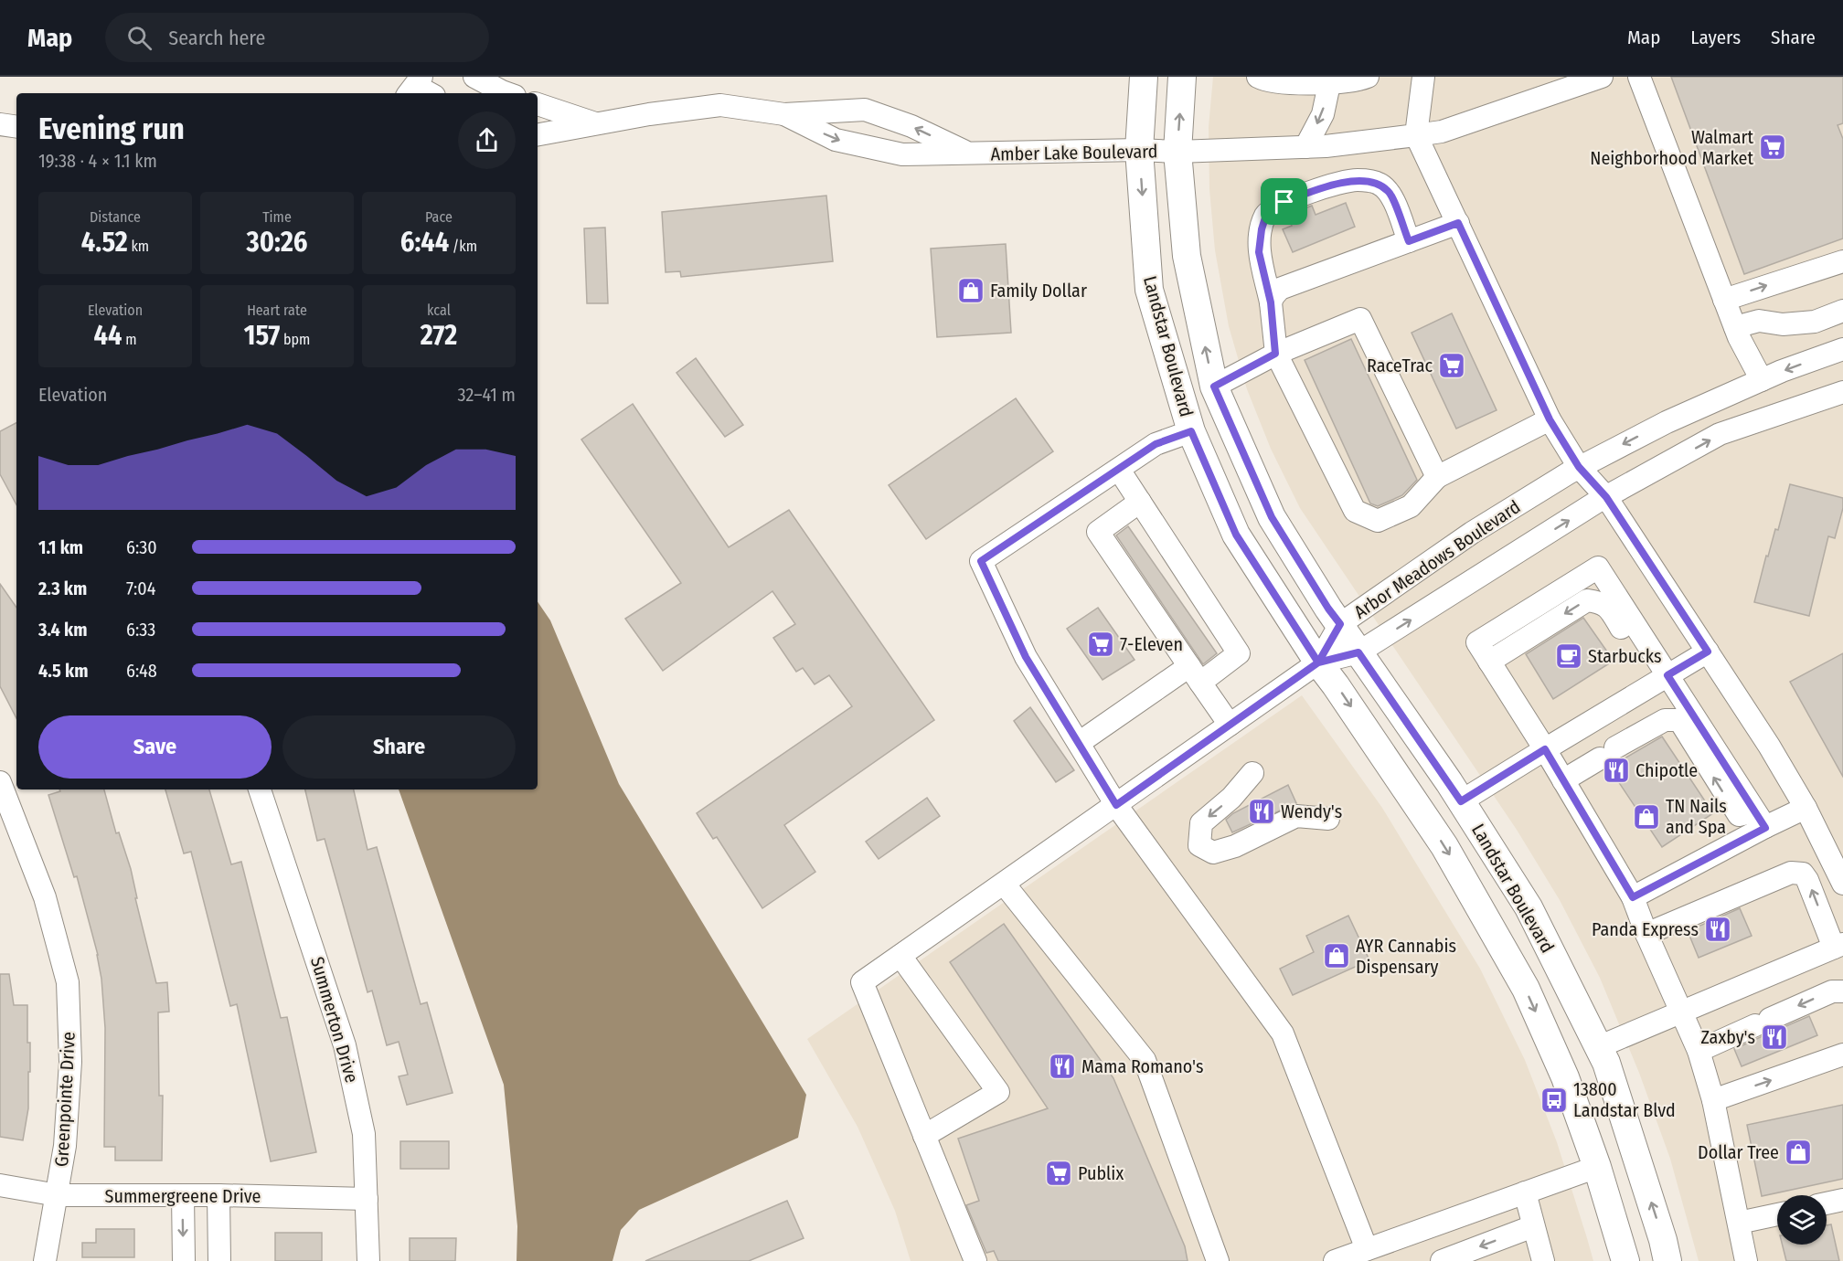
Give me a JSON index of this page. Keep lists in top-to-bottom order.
{
  "streets": {
    "main road": ["Landstar Boulevard"],
    "street": [
      "Amber Lake Boulevard",
      "Arbor Meadows Boulevard",
      "Summerton Drive",
      "Greenpointe Drive",
      "Summergreene Drive"
    ]
  },
  "crossings": [
    ["Amber Lake Boulevard", "Landstar Boulevard"],
    ["Landstar Boulevard", "Arbor Meadows Boulevard"],
    ["Summerton Drive", "Summergreene Drive"],
    ["Greenpointe Drive", "Summergreene Drive"]
  ],
  "places": {
    "supermarket": [
      "Walmart Neighborhood Market",
      "RaceTrac",
      "7-Eleven",
      "Publix"
    ],
    "shop": [
      "Family Dollar",
      "TN Nails and Spa",
      "AYR Cannabis Dispensary",
      "Dollar Tree"
    ],
    "cafe": ["Starbucks"],
    "restaurant": [
      "Chipotle",
      "Wendy's",
      "Panda Express",
      "Zaxby's",
      "Mama Romano's"
    ],
    "bus stop": ["13800 Landstar Blvd"]
  },
  "page": {
    "header": "Map",
    "search": "Search here",
    "nav": ["Map", "Layers", "Share"],
    "heading": ["Evening run", "19:38 · 4 × 1.1 km"],
    "stats": [
      ["Distance", "4.52 km"],
      ["Time", "30:26"],
      ["Pace", "6:44 /km"],
      ["Elevation", "44 m"],
      ["Heart rate", "157 bpm"],
      ["kcal", "272"]
    ],
    "chart": ["Elevation", "32–41 m"],
    "list": [
      {
        "name": "1.1 km",
        "note": "6:30"
      },
      {
        "name": "2.3 km",
        "note": "7:04"
      },
      {
        "name": "3.4 km",
        "note": "6:33"
      },
      {
        "name": "4.5 km",
        "note": "6:48"
      }
    ],
    "buttons": ["Save", "Share"]
  }
}
